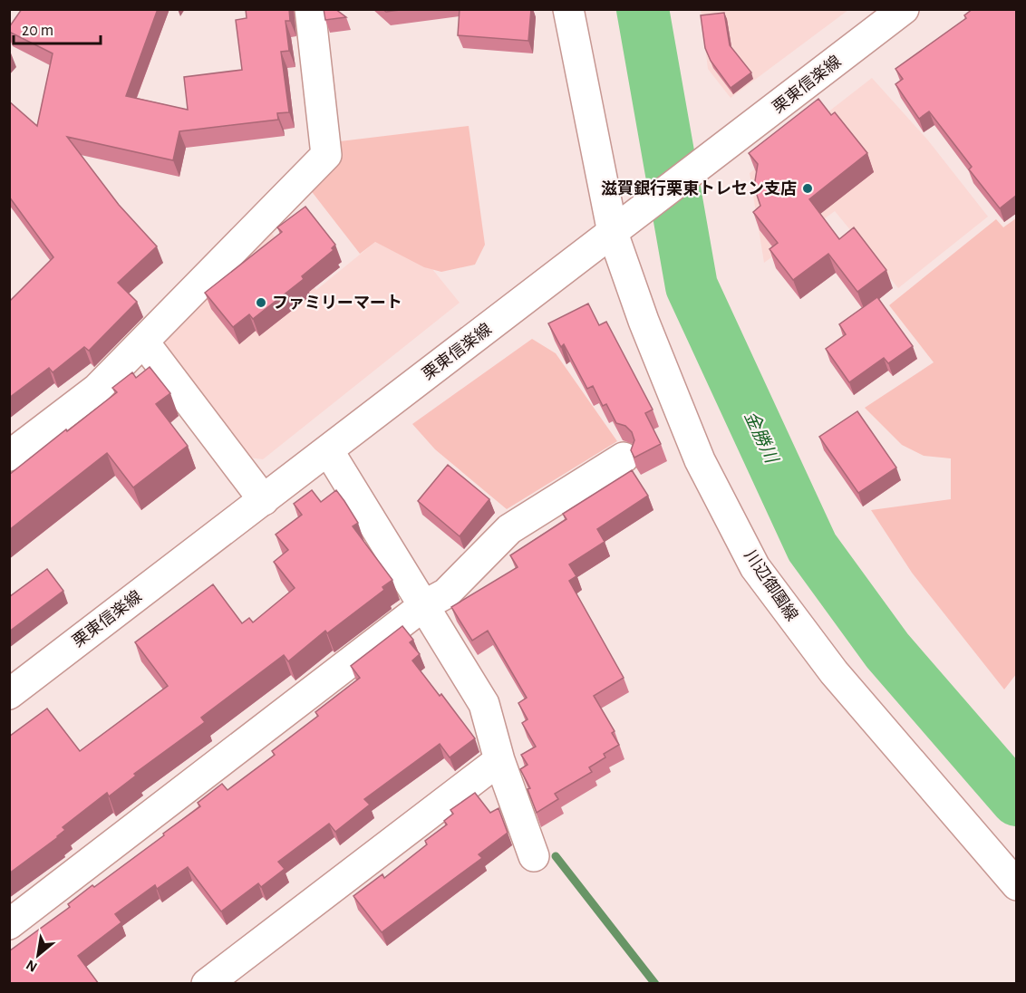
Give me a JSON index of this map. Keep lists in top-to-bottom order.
{
  "streets": {
    "street": ["栗東信楽線", "川辺御園線"]
  },
  "crossings": [
    ["栗東信楽線", "川辺御園線"]
  ],
  "water": ["金勝川"],
  "places": ["滋賀銀行栗東トレセン支店", "ファミリーマート"],
  "scale_bar": "20 m",
  "north": "bottom left"
}
